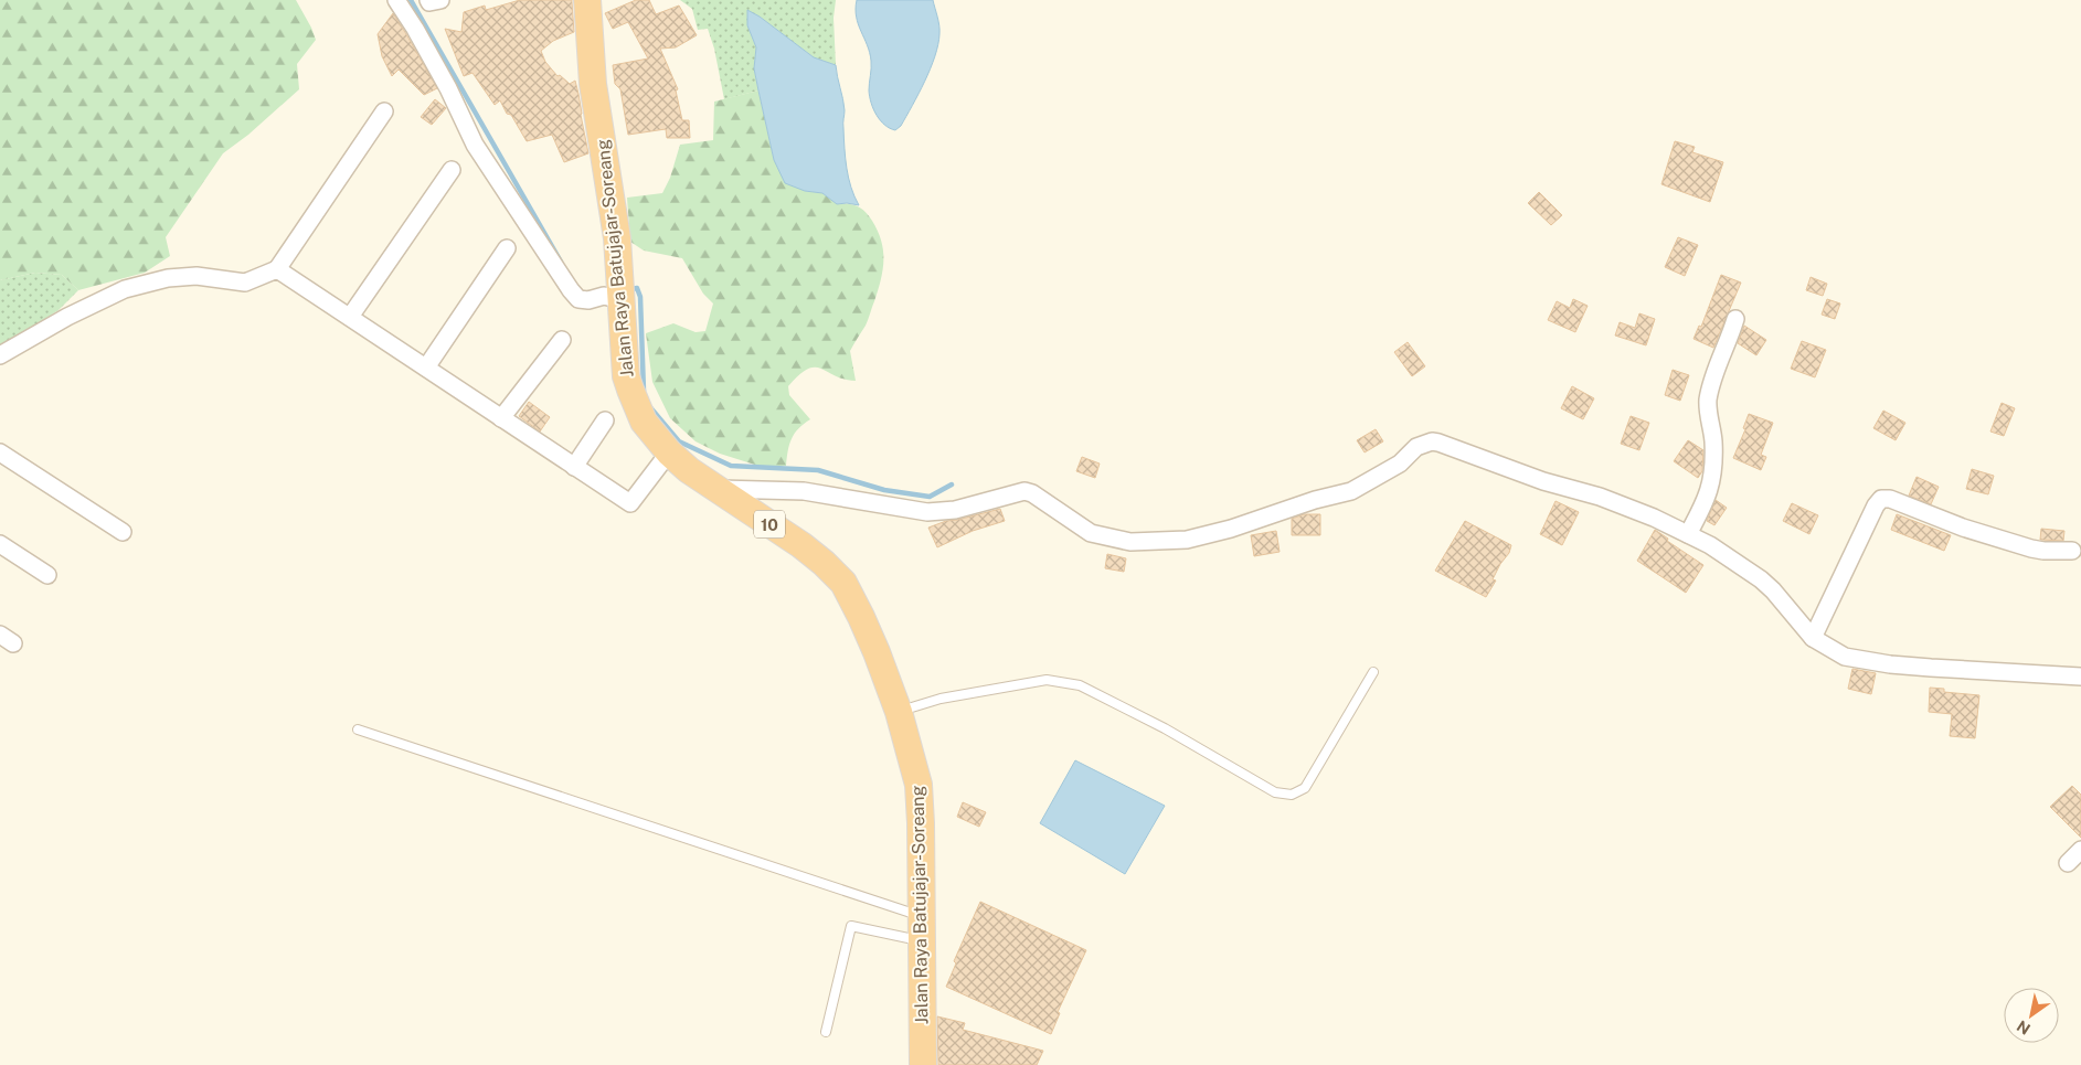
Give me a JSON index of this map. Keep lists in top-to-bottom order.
{
  "streets": {
    "highway": ["Jalan Raya Batujajar-Soreang", "10"]
  },
  "north": "bottom left"
}
